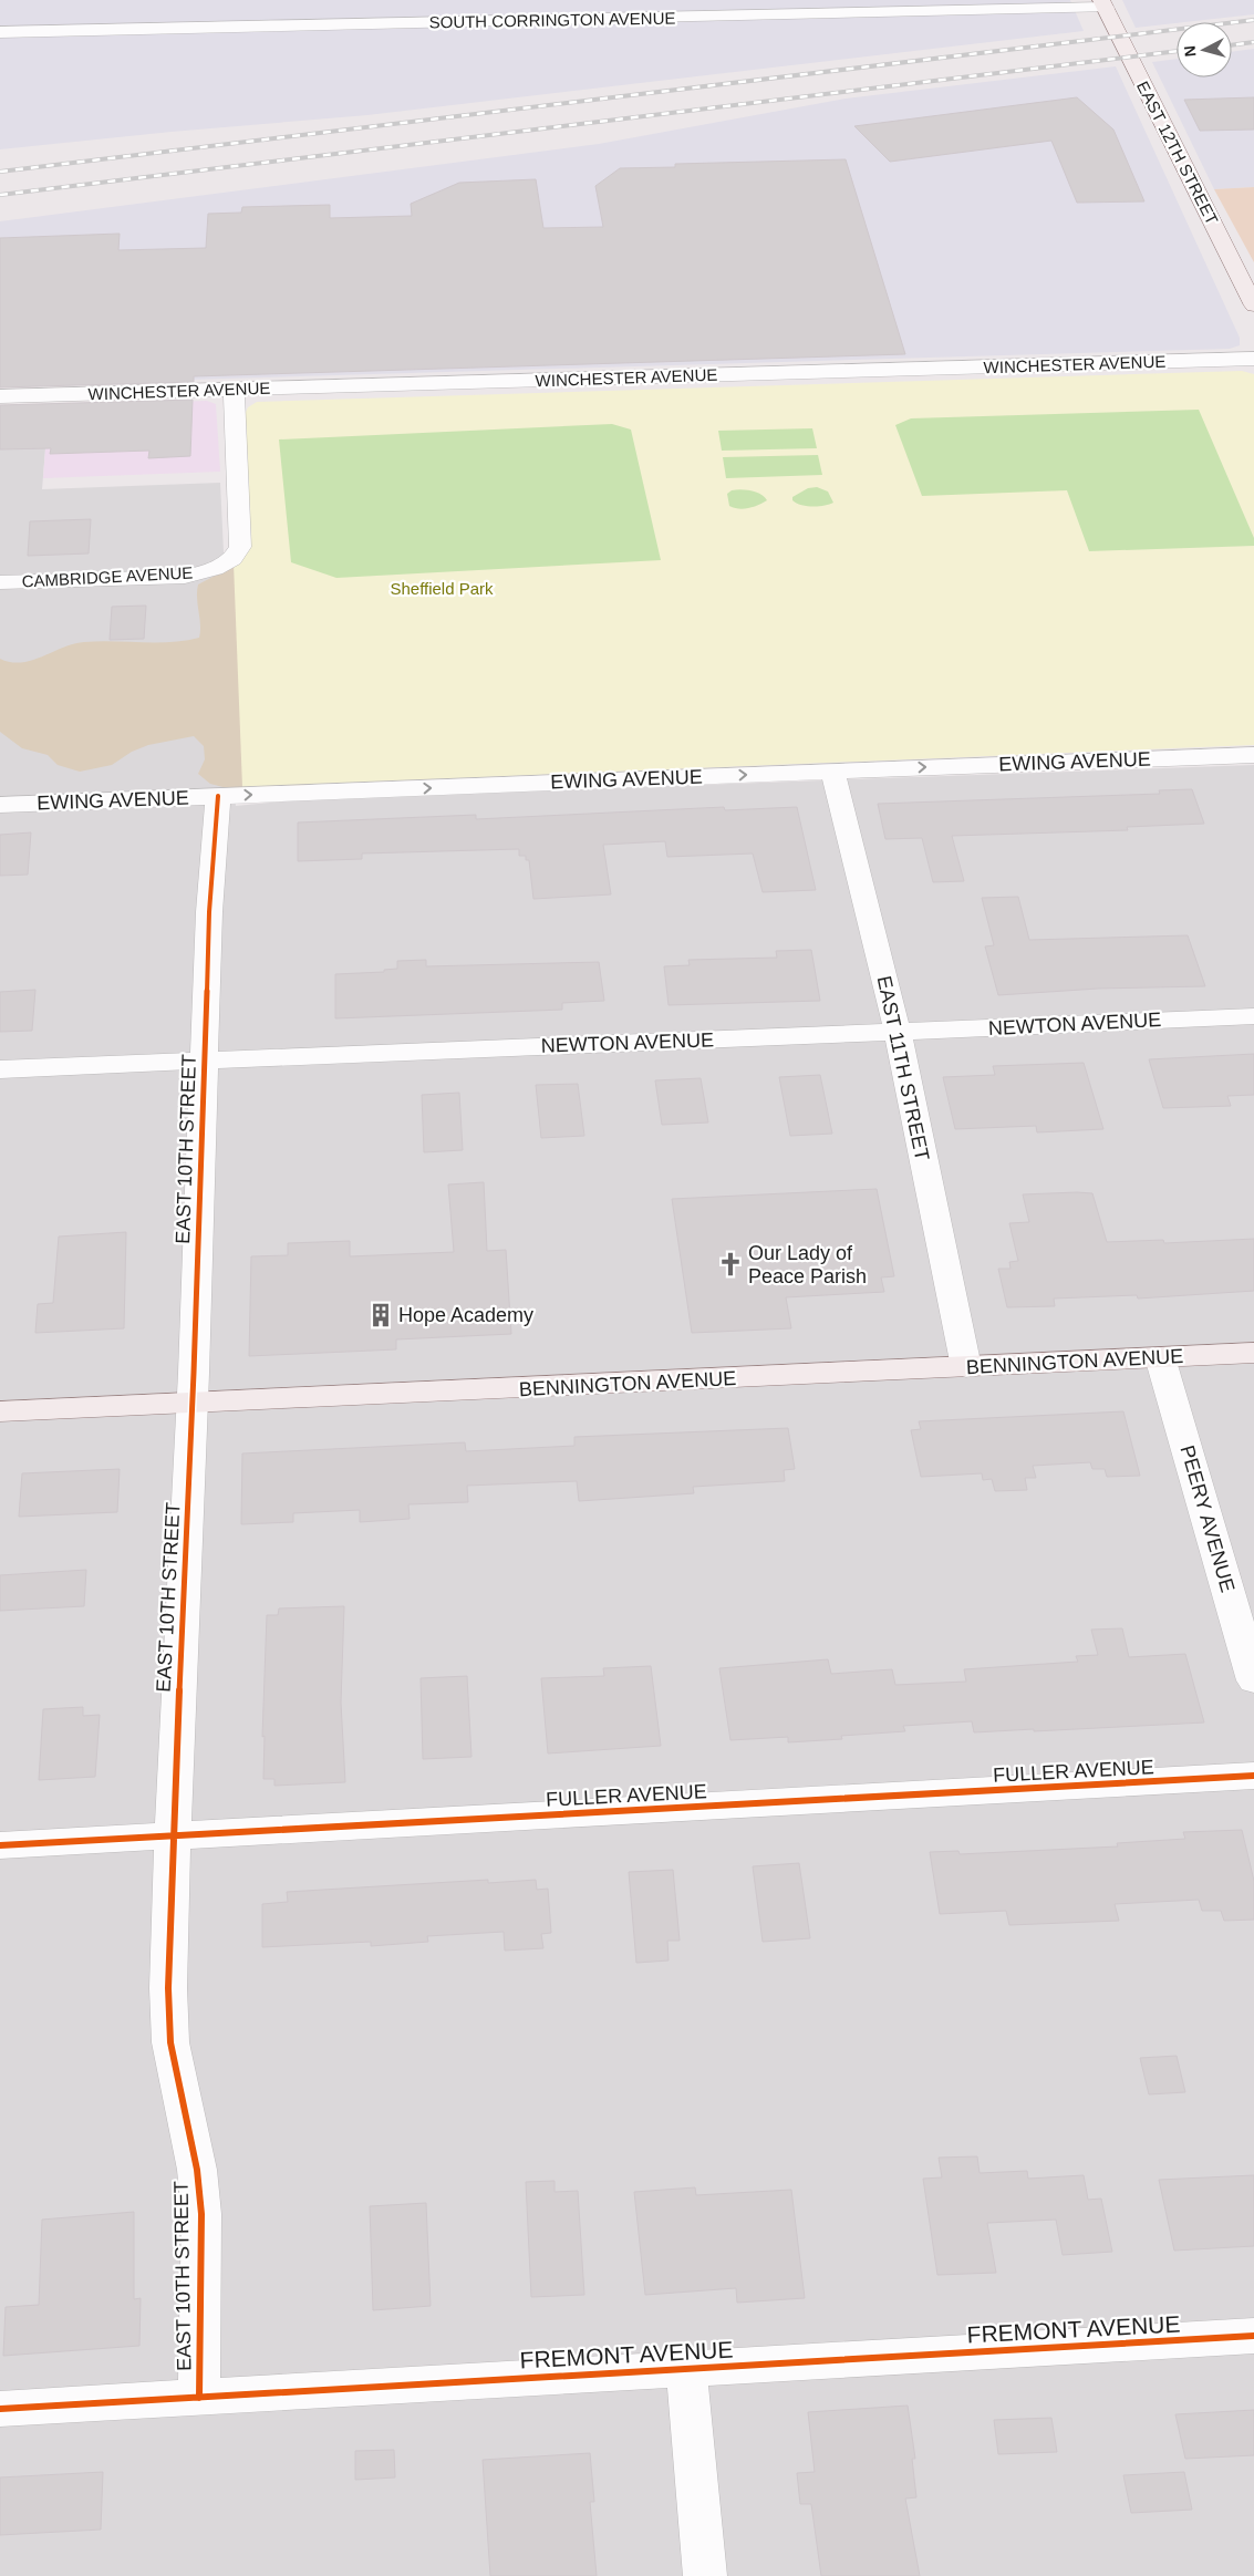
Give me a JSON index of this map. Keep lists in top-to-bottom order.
{
  "streets": {
    "street": [
      "SOUTH CORRINGTON AVENUE",
      "EAST 12TH STREET",
      "WINCHESTER AVENUE",
      "CAMBRIDGE AVENUE",
      "EWING AVENUE",
      "NEWTON AVENUE",
      "EAST 11TH STREET",
      "EAST 10TH STREET",
      "BENNINGTON AVENUE",
      "PEERY AVENUE",
      "FULLER AVENUE",
      "FREMONT AVENUE"
    ]
  },
  "crossings": [
    ["SOUTH CORRINGTON AVENUE", "EAST 12TH STREET"],
    ["WINCHESTER AVENUE", "CAMBRIDGE AVENUE"],
    ["EWING AVENUE", "EAST 11TH STREET"],
    ["EWING AVENUE", "EAST 10TH STREET"],
    ["NEWTON AVENUE", "EAST 11TH STREET"],
    ["NEWTON AVENUE", "EAST 10TH STREET"],
    ["EAST 11TH STREET", "BENNINGTON AVENUE"],
    ["EAST 10TH STREET", "BENNINGTON AVENUE"],
    ["EAST 10TH STREET", "FULLER AVENUE"],
    ["EAST 10TH STREET", "FREMONT AVENUE"],
    ["BENNINGTON AVENUE", "PEERY AVENUE"]
  ],
  "one_way": ["EWING AVENUE"],
  "parks": ["Sheffield Park"],
  "places": {
    "church": ["Our Lady of Peace Parish"],
    "building": ["Hope Academy"]
  },
  "north": "left"
}
